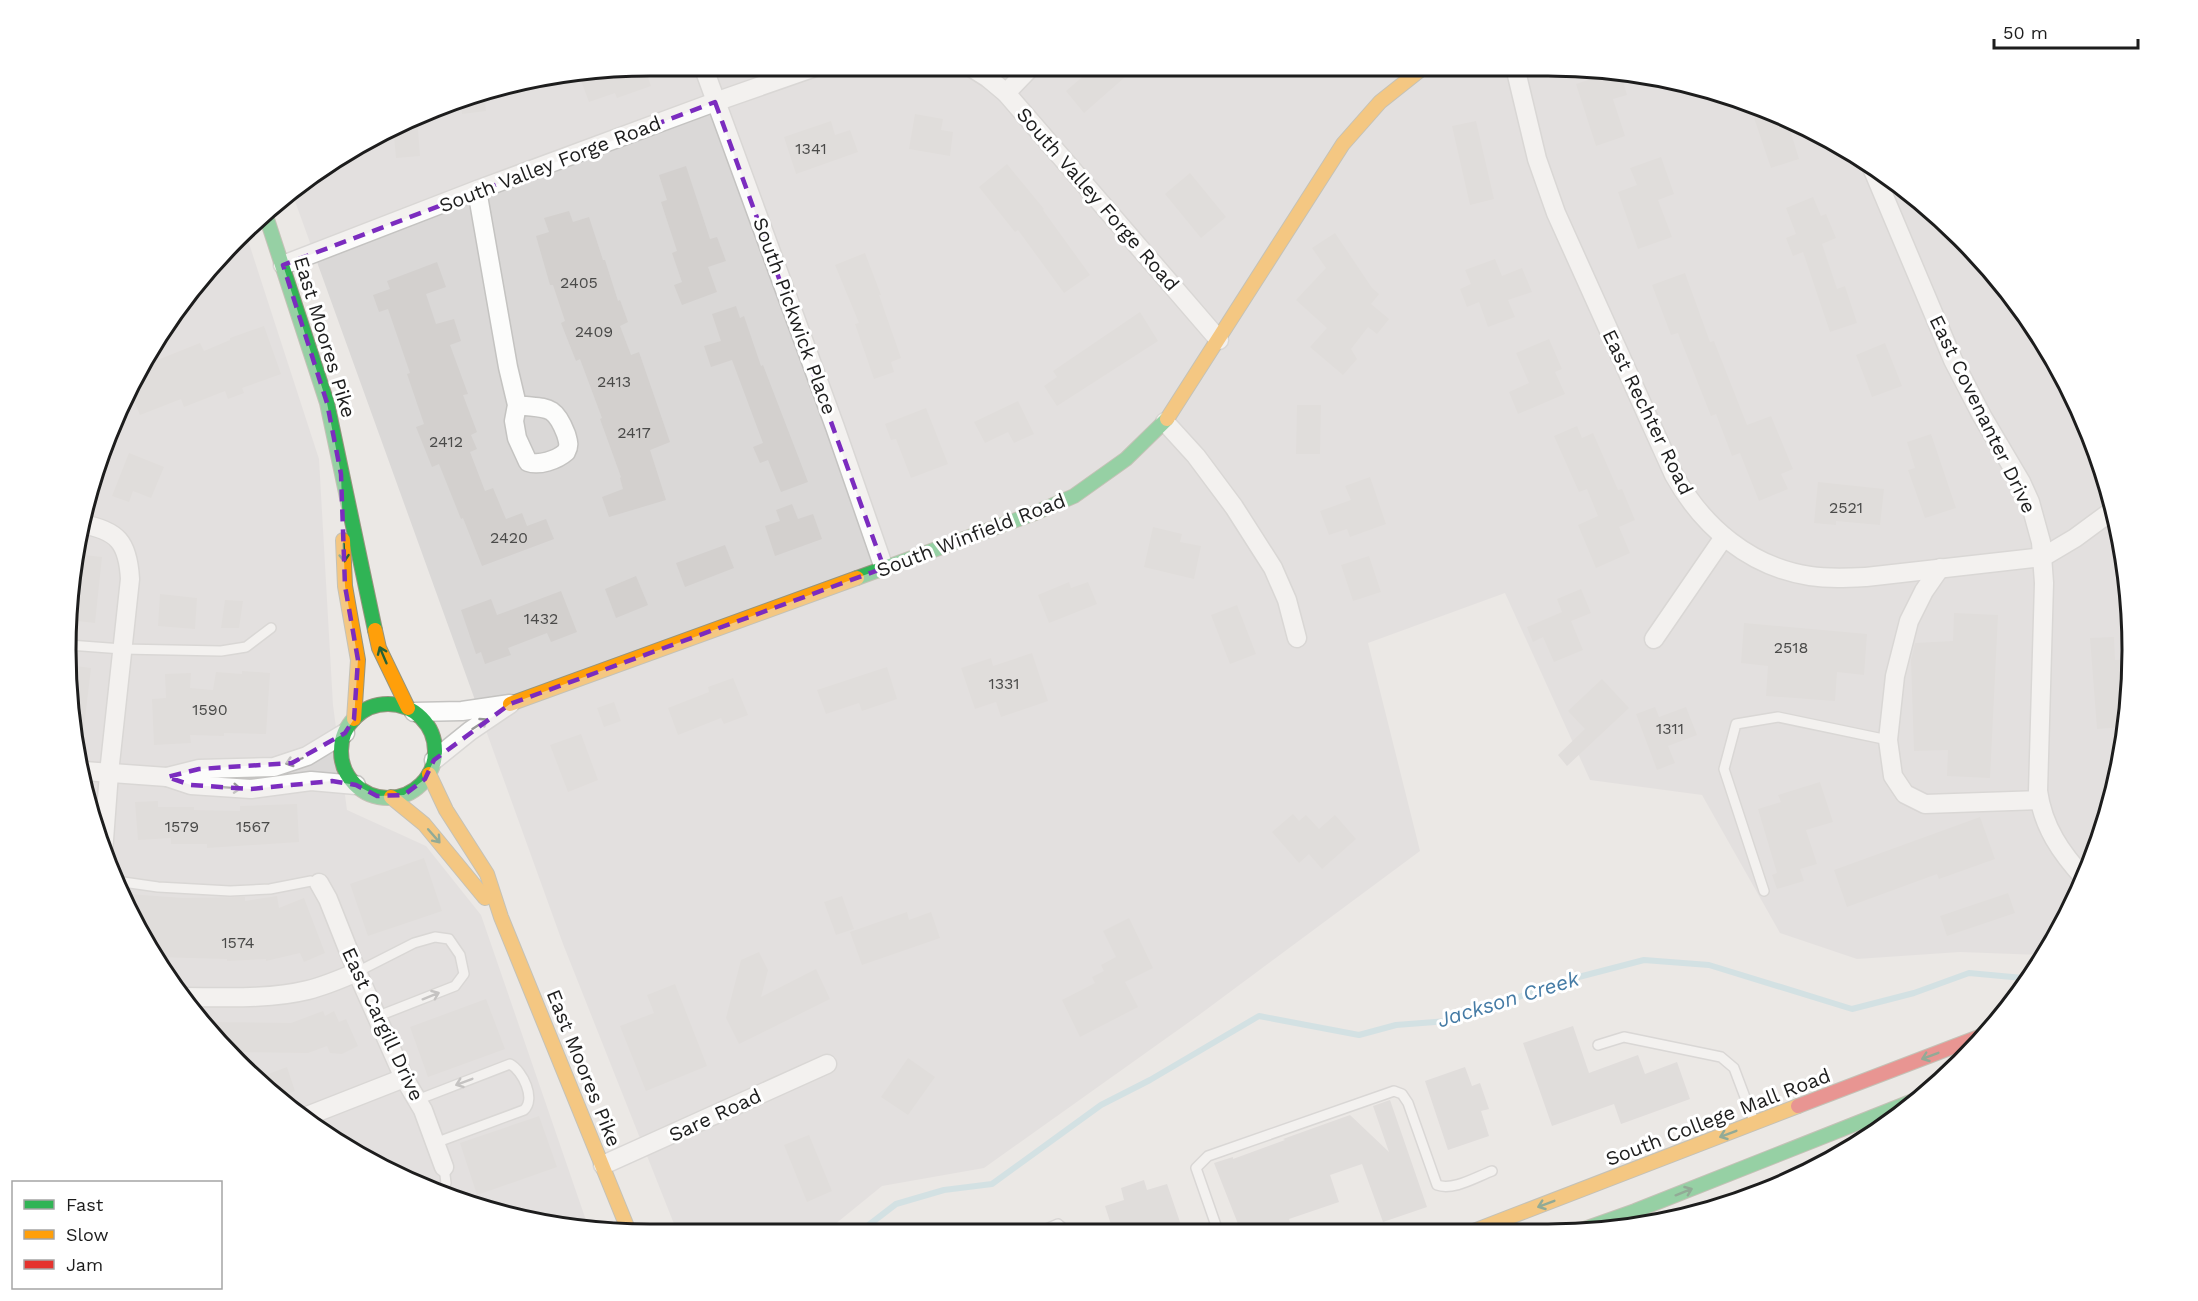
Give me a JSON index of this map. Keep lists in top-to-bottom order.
{
  "streets": {
    "main road": ["East Moores Pike", "South Winfield Road", "South College Mall Road"],
    "street": [
      "South Valley Forge Road",
      "South Pickwick Place",
      "East Rechter Road",
      "East Covenanter Drive",
      "East Cargill Drive",
      "Sare Road"
    ]
  },
  "crossings": [
    ["South Valley Forge Road", "South Pickwick Place"],
    ["South Valley Forge Road", "East Moores Pike"],
    ["South Valley Forge Road", "South Winfield Road"],
    ["South Pickwick Place", "South Winfield Road"],
    ["East Moores Pike", "South Winfield Road"],
    ["East Moores Pike", "Sare Road"],
    ["East Rechter Road", "East Covenanter Drive"]
  ],
  "water": ["Jackson Creek"],
  "house_numbers": [
    "1341",
    "2405",
    "2409",
    "2413",
    "2417",
    "2412",
    "2521",
    "2420",
    "1432",
    "2518",
    "1331",
    "1590",
    "1311",
    "1579",
    "1567",
    "1574"
  ],
  "legend": ["Fast", "Slow", "Jam"],
  "scale_bar": "50 m"
}
